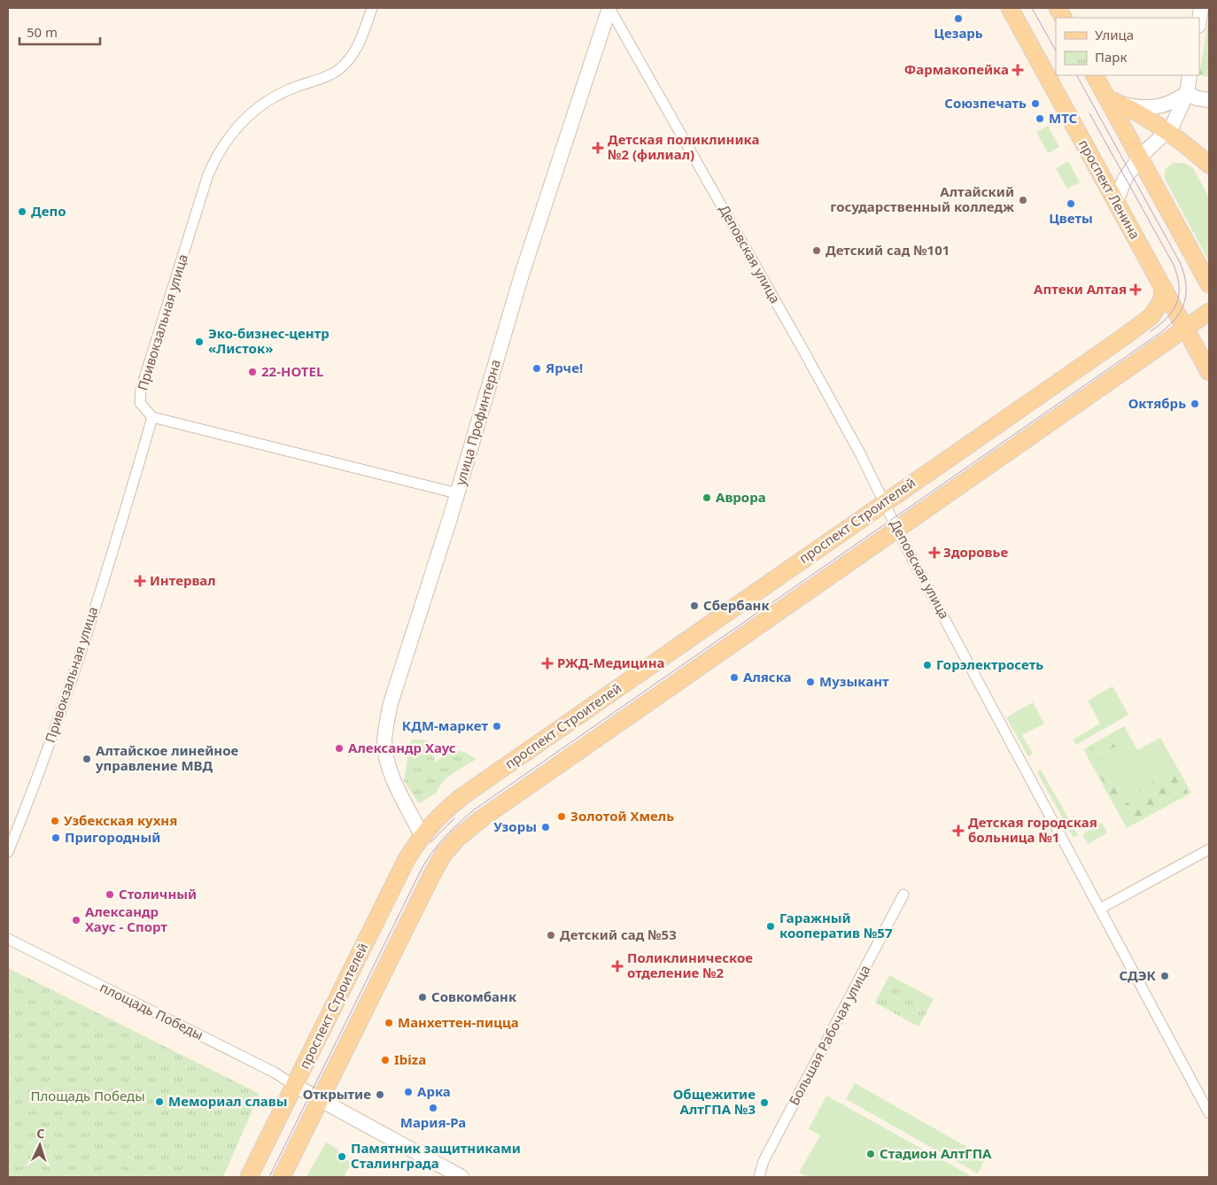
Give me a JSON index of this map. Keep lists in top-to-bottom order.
{
  "streets": {
    "main road": ["проспект Ленина", "проспект Строителей"],
    "street": [
      "Деповская улица",
      "Привокзальная улица",
      "улица Профинтерна",
      "площадь Победы",
      "Большая Рабочая улица"
    ]
  },
  "crossings": [
    ["проспект Ленина", "проспект Строителей"],
    ["Деповская улица", "улица Профинтерна"],
    ["Деповская улица", "проспект Строителей"],
    ["улица Профинтерна", "проспект Строителей"],
    ["проспект Строителей", "площадь Победы"]
  ],
  "parks": ["Площадь Победы"],
  "places": {
    "other": [
      "Цезарь",
      "Союзпечать",
      "МТС",
      "Алтайский государственный колледж",
      "Цветы",
      "Депо",
      "Детский сад №101",
      "Эко-бизнес-центр «Листок»",
      "Ярче!",
      "22-HOTEL",
      "Октябрь",
      "Аврора",
      "Сбербанк",
      "Горэлектросеть",
      "Аляска",
      "Музыкант",
      "КДМ-маркет",
      "Александр Хаус",
      "Алтайское линейное управление МВД",
      "Золотой Хмель",
      "Узбекская кухня",
      "Узоры",
      "Пригородный",
      "Столичный",
      "Александр Хаус - Спорт",
      "Гаражный кооператив №57",
      "Детский сад №53",
      "СДЭК",
      "Совкомбанк",
      "Манхеттен-пицца",
      "Ibiza",
      "Арка",
      "Открытие",
      "Мемориал славы",
      "Общежитие АлтГПА №3",
      "Мария-Ра",
      "Стадион АлтГПА",
      "Памятник защитниками Сталинграда"
    ],
    "health": [
      "Фармакопейка",
      "Детская поликлиника №2 (филиал)",
      "Аптеки Алтая",
      "Здоровье",
      "Интервал",
      "РЖД-Медицина",
      "Детская городская больница №1",
      "Поликлиническое отделение №2"
    ]
  },
  "legend": ["Улица", "Парк"],
  "scale_bar": "50 m",
  "north": "top"
}
